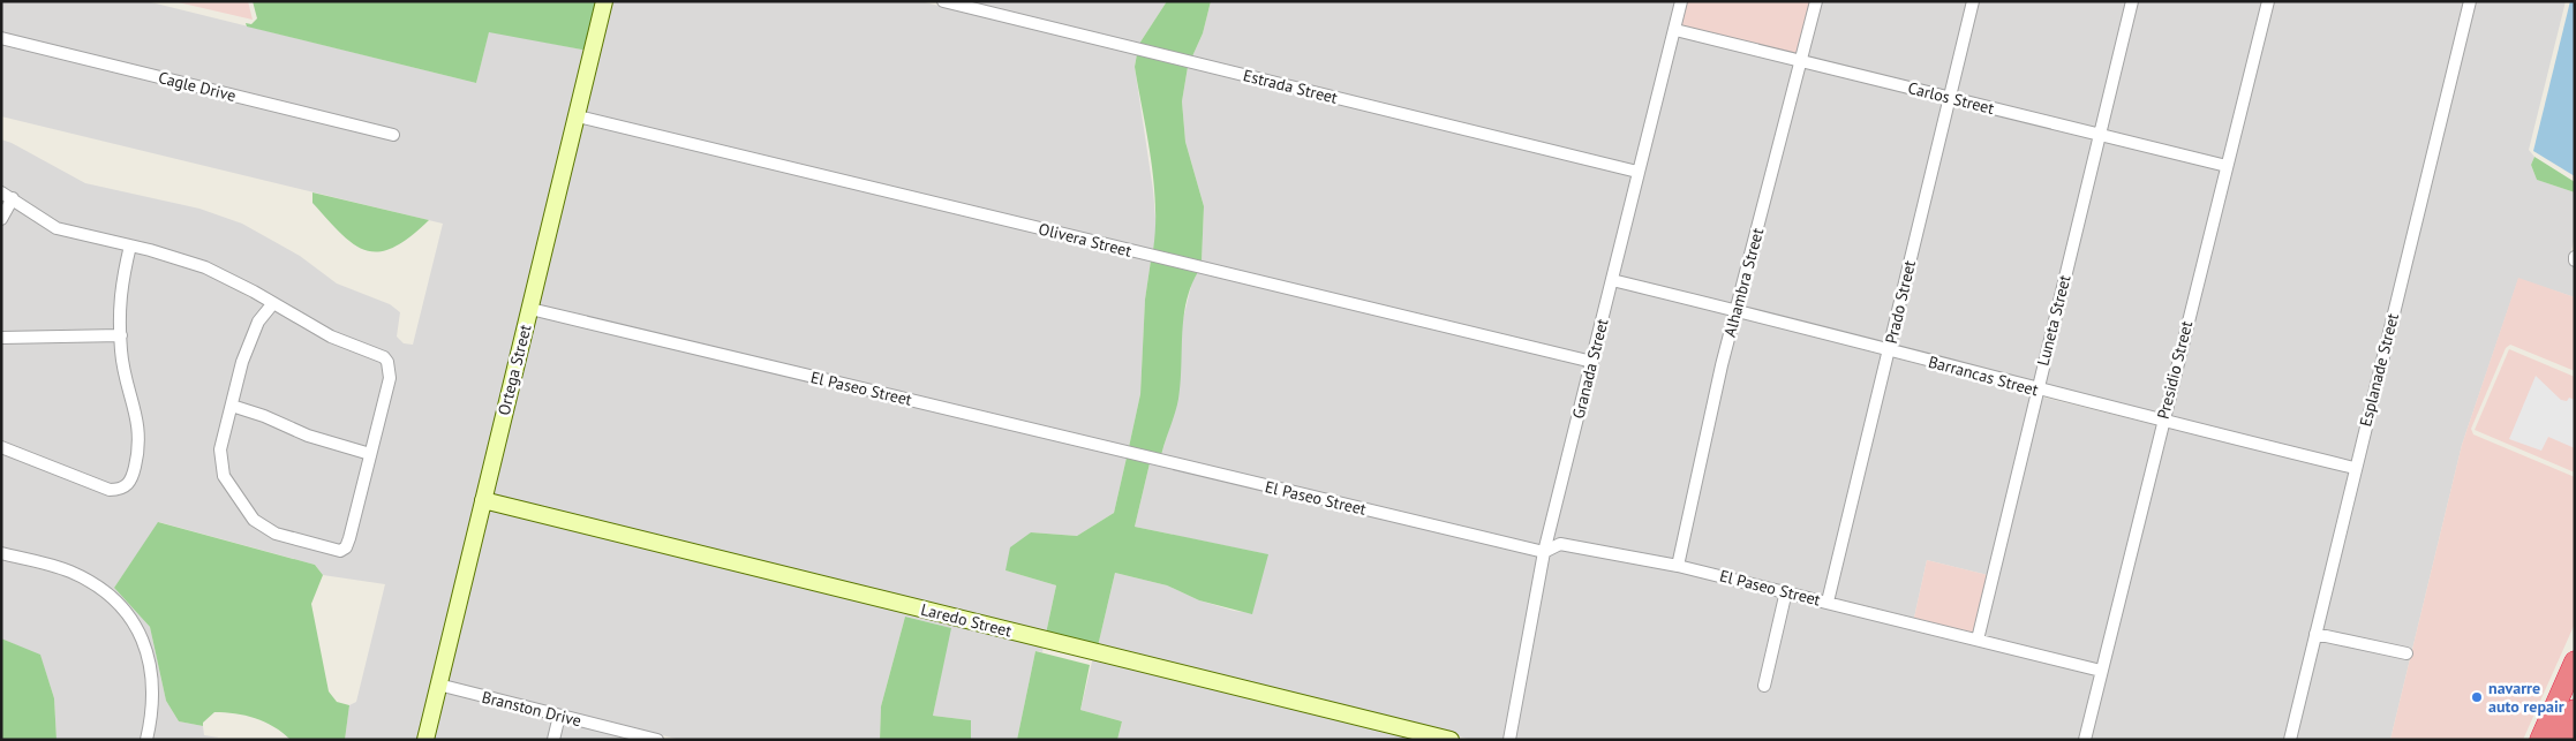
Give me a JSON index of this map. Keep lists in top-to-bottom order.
{
  "streets": {
    "street": [
      "Cagle Drive",
      "Estrada Street",
      "Carlos Street",
      "Olivera Street",
      "Alhambra Street",
      "Prado Street",
      "Luneta Street",
      "Granada Street",
      "Ortega Street",
      "Presidio Street",
      "Esplanade Street",
      "Barrancas Street",
      "El Paseo Street",
      "Laredo Street",
      "Branston Drive"
    ]
  },
  "crossings": [
    ["Estrada Street", "Granada Street"],
    ["Carlos Street", "Alhambra Street"],
    ["Carlos Street", "Prado Street"],
    ["Carlos Street", "Luneta Street"],
    ["Carlos Street", "Granada Street"],
    ["Carlos Street", "Presidio Street"],
    ["Olivera Street", "Granada Street"],
    ["Olivera Street", "Ortega Street"],
    ["Alhambra Street", "Barrancas Street"],
    ["Alhambra Street", "El Paseo Street"],
    ["Prado Street", "Barrancas Street"],
    ["Prado Street", "El Paseo Street"],
    ["Luneta Street", "Barrancas Street"],
    ["Luneta Street", "El Paseo Street"],
    ["Granada Street", "Barrancas Street"],
    ["Granada Street", "El Paseo Street"],
    ["Ortega Street", "El Paseo Street"],
    ["Ortega Street", "Laredo Street"],
    ["Ortega Street", "Branston Drive"],
    ["Presidio Street", "Barrancas Street"],
    ["Presidio Street", "El Paseo Street"],
    ["Esplanade Street", "Barrancas Street"]
  ],
  "places": ["navarre auto repair"]
}
